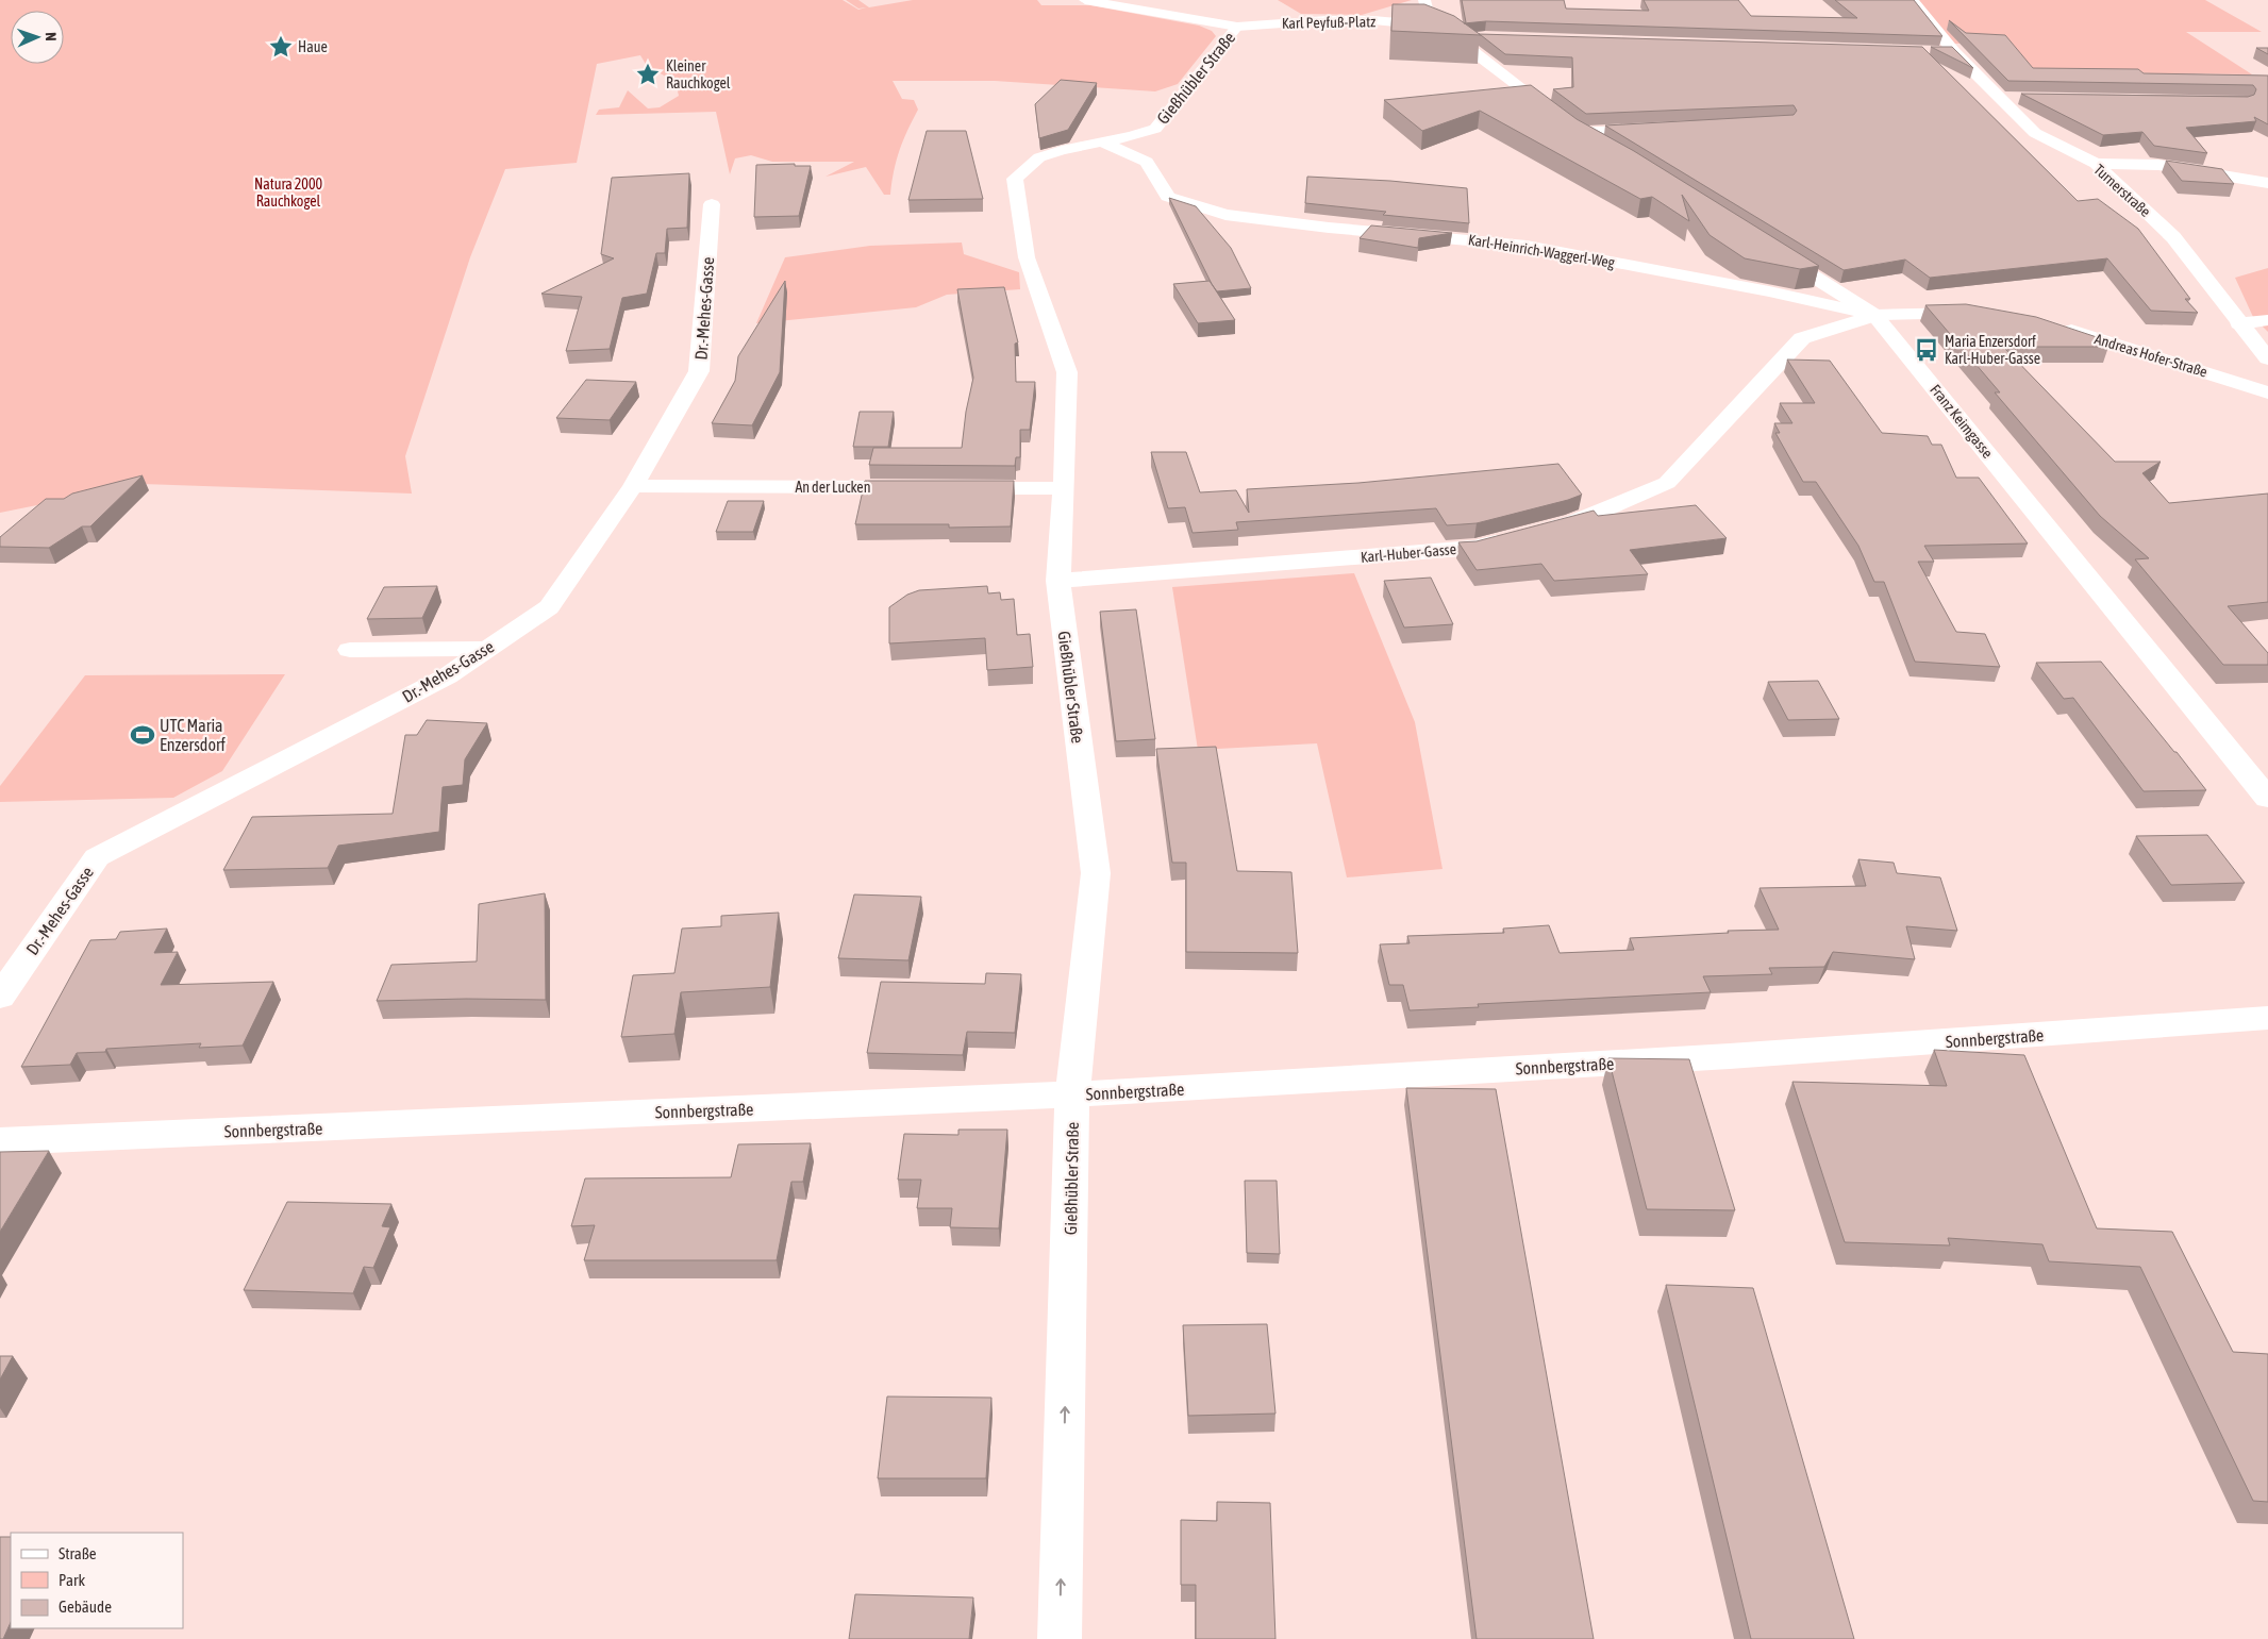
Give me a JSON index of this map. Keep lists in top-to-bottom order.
{
  "streets": {
    "street": [
      "Karl Peyfuß-Platz",
      "Gießhübler Straße",
      "Turnerstraße",
      "Karl-Heinrich-Waggerl-Weg",
      "Dr.-Mehes-Gasse",
      "Andreas Hofer-Straße",
      "Franz Keimgasse",
      "An der Lucken",
      "Karl-Huber-Gasse",
      "Sonnbergstraße"
    ]
  },
  "crossings": [
    ["Karl Peyfuß-Platz", "Gießhübler Straße"],
    ["Gießhübler Straße", "Karl-Heinrich-Waggerl-Weg"],
    ["Gießhübler Straße", "Karl-Huber-Gasse"],
    ["Gießhübler Straße", "Sonnbergstraße"],
    ["Karl-Heinrich-Waggerl-Weg", "Franz Keimgasse"],
    ["Karl-Heinrich-Waggerl-Weg", "Karl-Huber-Gasse"],
    ["Dr.-Mehes-Gasse", "An der Lucken"],
    ["Franz Keimgasse", "Karl-Huber-Gasse"]
  ],
  "parks": ["Natura 2000 Rauchkogel"],
  "places": {
    "place": ["Haue", "Kleiner Rauchkogel"],
    "bus stop": ["Maria Enzersdorf Karl-Huber-Gasse"],
    "sports": ["UTC Maria Enzersdorf"]
  },
  "legend": ["Straße", "Park", "Gebäude"],
  "north": "right"
}
